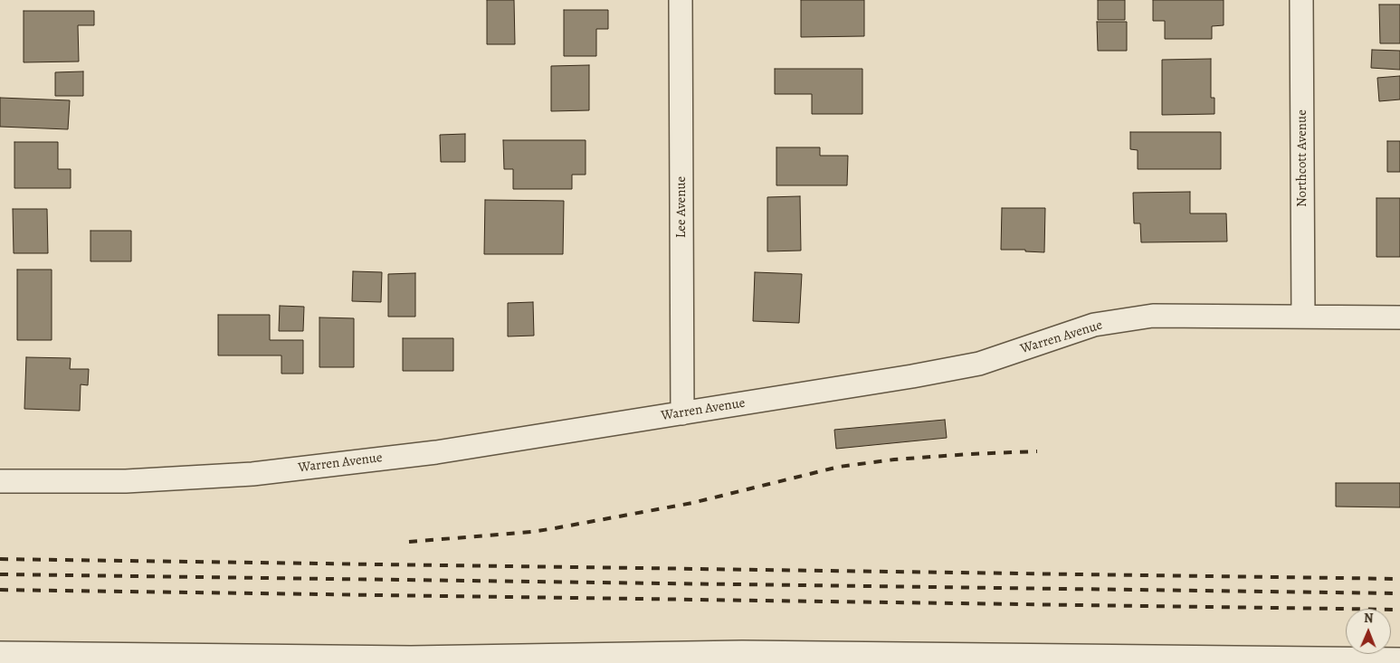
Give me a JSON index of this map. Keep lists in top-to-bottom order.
{
  "streets": {
    "street": ["Northcott Avenue", "Lee Avenue", "Warren Avenue"]
  },
  "crossings": [
    ["Northcott Avenue", "Warren Avenue"],
    ["Lee Avenue", "Warren Avenue"]
  ],
  "north": "top"
}
